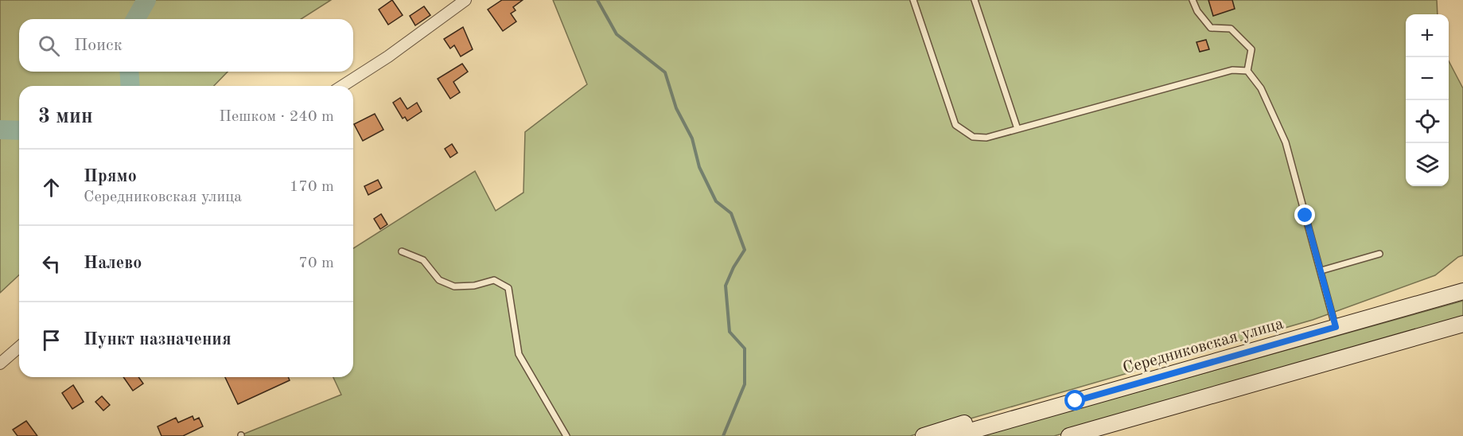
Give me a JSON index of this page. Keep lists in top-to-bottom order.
{
  "streets": {
    "street": ["Середниковская улица"]
  },
  "page": {
    "map_buttons": ["+", "−"],
    "search": "Поиск",
    "heading": ["3 мин", "Пешком · 240 m"],
    "list": [
      ["Прямо", "Середниковская улица", "170 m"],
      ["Налево", "70 m"],
      "Пункт назначения"
    ]
  }
}
